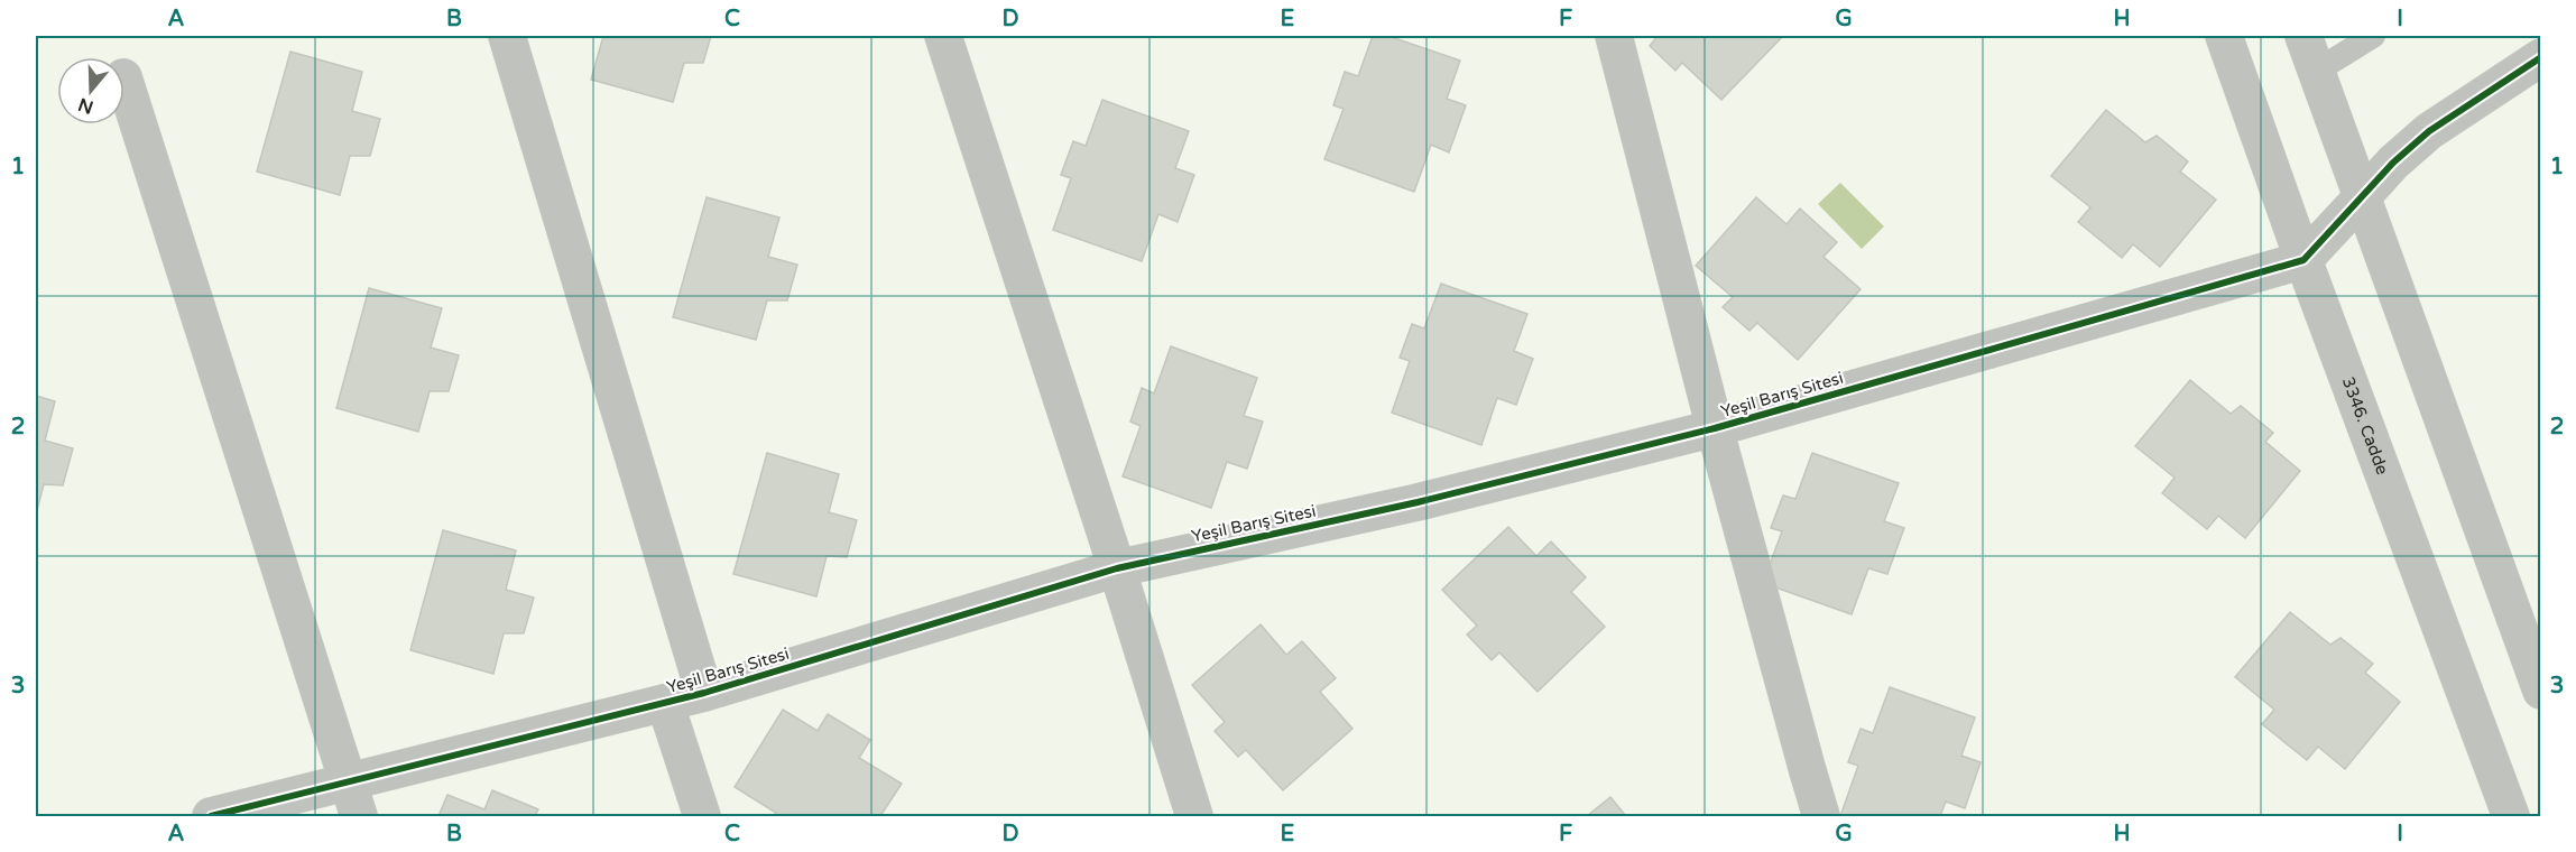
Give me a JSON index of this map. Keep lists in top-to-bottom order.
{
  "streets": {
    "street": ["Yeşil Barış Sitesi", "3346. Cadde"]
  },
  "crossings": [
    ["Yeşil Barış Sitesi", "3346. Cadde"]
  ],
  "north": "bottom",
  "grid": {
    "columns": [
      "A",
      "B",
      "C",
      "D",
      "E",
      "F",
      "G",
      "H",
      "I"
    ],
    "rows": ["1", "2", "3"]
  }
}
